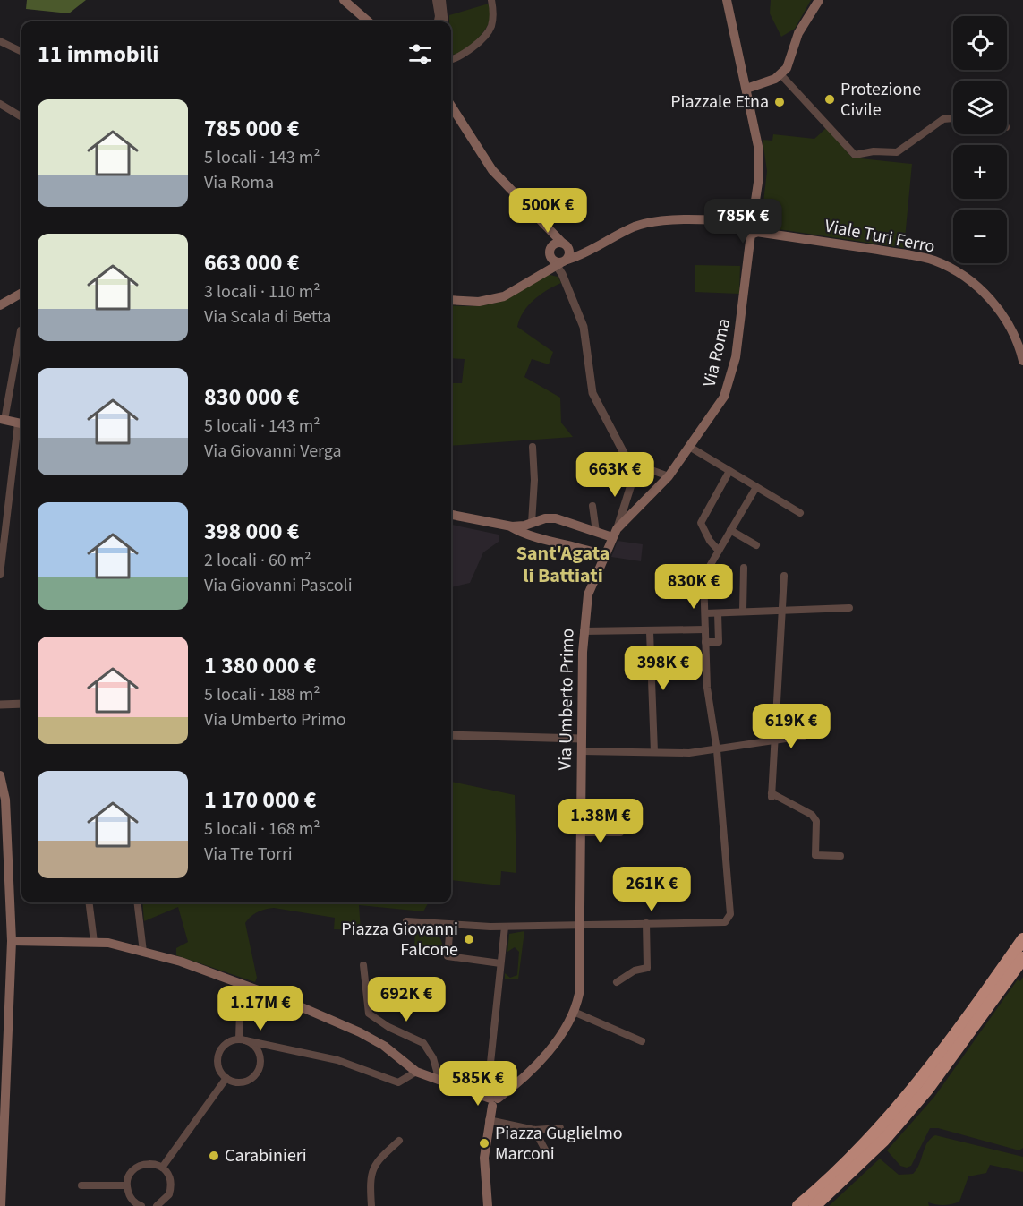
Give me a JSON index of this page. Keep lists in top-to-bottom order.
{
  "streets": {
    "main road": ["Viale Turi Ferro", "Via Roma", "Via Umberto Primo"]
  },
  "crossings": [
    ["Viale Turi Ferro", "Via Roma"],
    ["Via Roma", "Via Umberto Primo"]
  ],
  "districts": ["Sant'Agata li Battiati"],
  "places": [
    "Protezione Civile",
    "Piazzale Etna",
    "Piazza Giovanni Falcone",
    "Piazza Guglielmo Marconi",
    "Carabinieri"
  ],
  "page": {
    "map_buttons": ["+", "−"],
    "heading": "11 immobili",
    "list": [
      {
        "name": "785 000 €",
        "note": "5 locali · 143 m² · Via Roma"
      },
      {
        "name": "663 000 €",
        "note": "3 locali · 110 m² · Via Scala di Betta"
      },
      {
        "name": "830 000 €",
        "note": "5 locali · 143 m² · Via Giovanni Verga"
      },
      {
        "name": "398 000 €",
        "note": "2 locali · 60 m² · Via Giovanni Pascoli"
      },
      {
        "name": "1 380 000 €",
        "note": "5 locali · 188 m² · Via Umberto Primo"
      },
      {
        "name": "1 170 000 €",
        "note": "5 locali · 168 m² · Via Tre Torri"
      }
    ],
    "price": [
      "500K €",
      "785K €",
      "663K €",
      "830K €",
      "398K €",
      "619K €",
      "1.38M €",
      "261K €",
      "692K €",
      "1.17M €",
      "585K €"
    ]
  }
}
